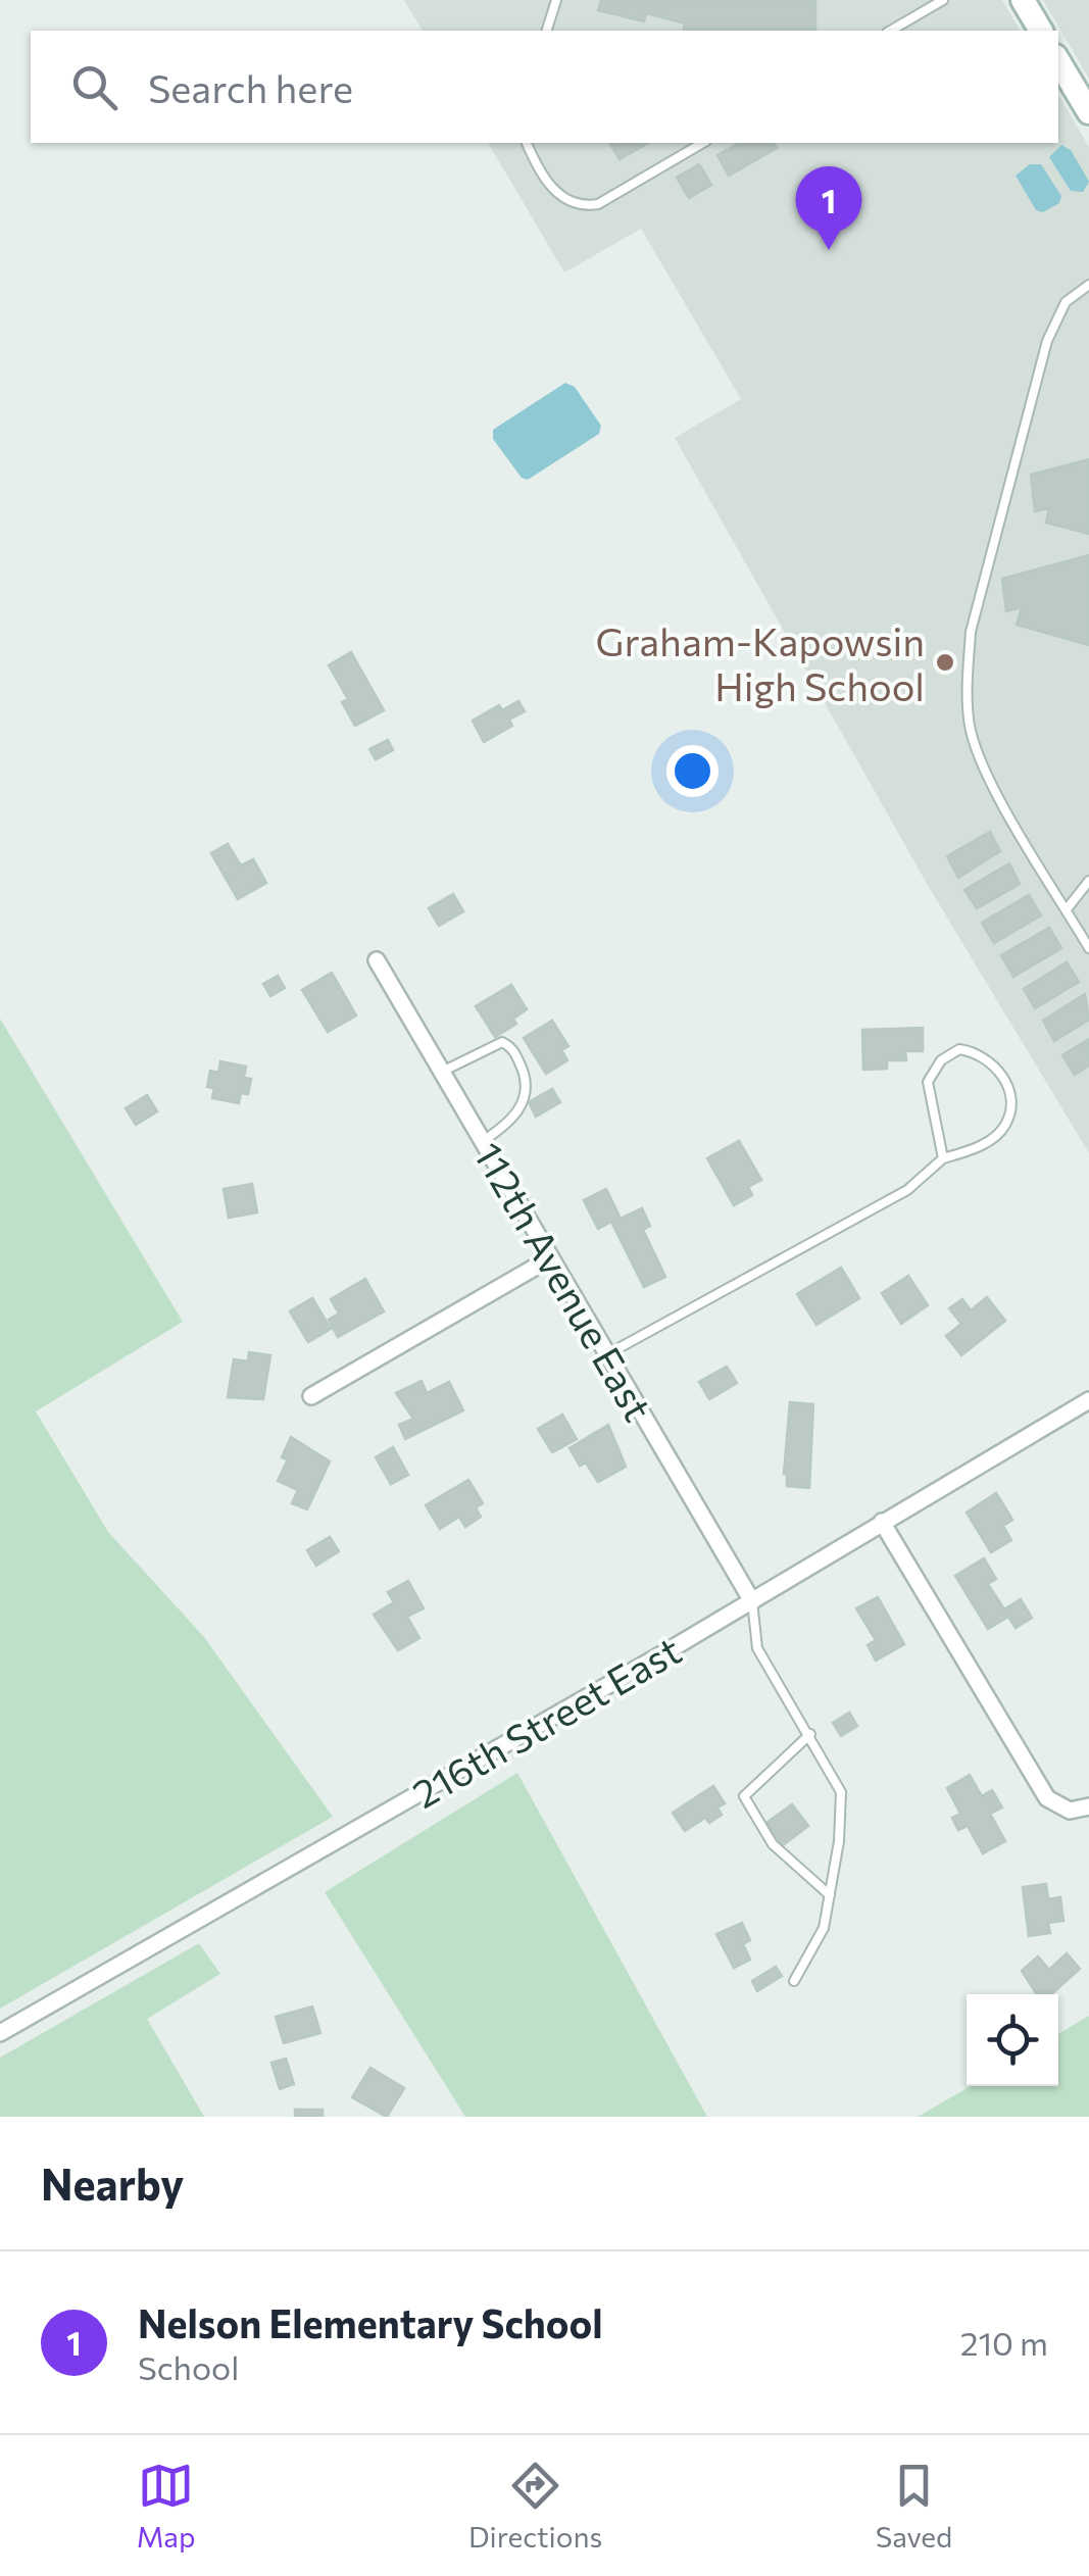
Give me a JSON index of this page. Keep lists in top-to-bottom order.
{
  "streets": {
    "street": ["112th Avenue East", "216th Street East"]
  },
  "crossings": [
    ["112th Avenue East", "216th Street East"]
  ],
  "places": ["Graham-Kapowsin High School"],
  "page": {
    "search": "Search here",
    "pins": "1",
    "heading": "Nearby",
    "list": [
      {
        "mark": "1",
        "name": "Nelson Elementary School",
        "note": "School",
        "value": "210 m"
      }
    ],
    "nav": ["Map", "Directions", "Saved"]
  }
}
